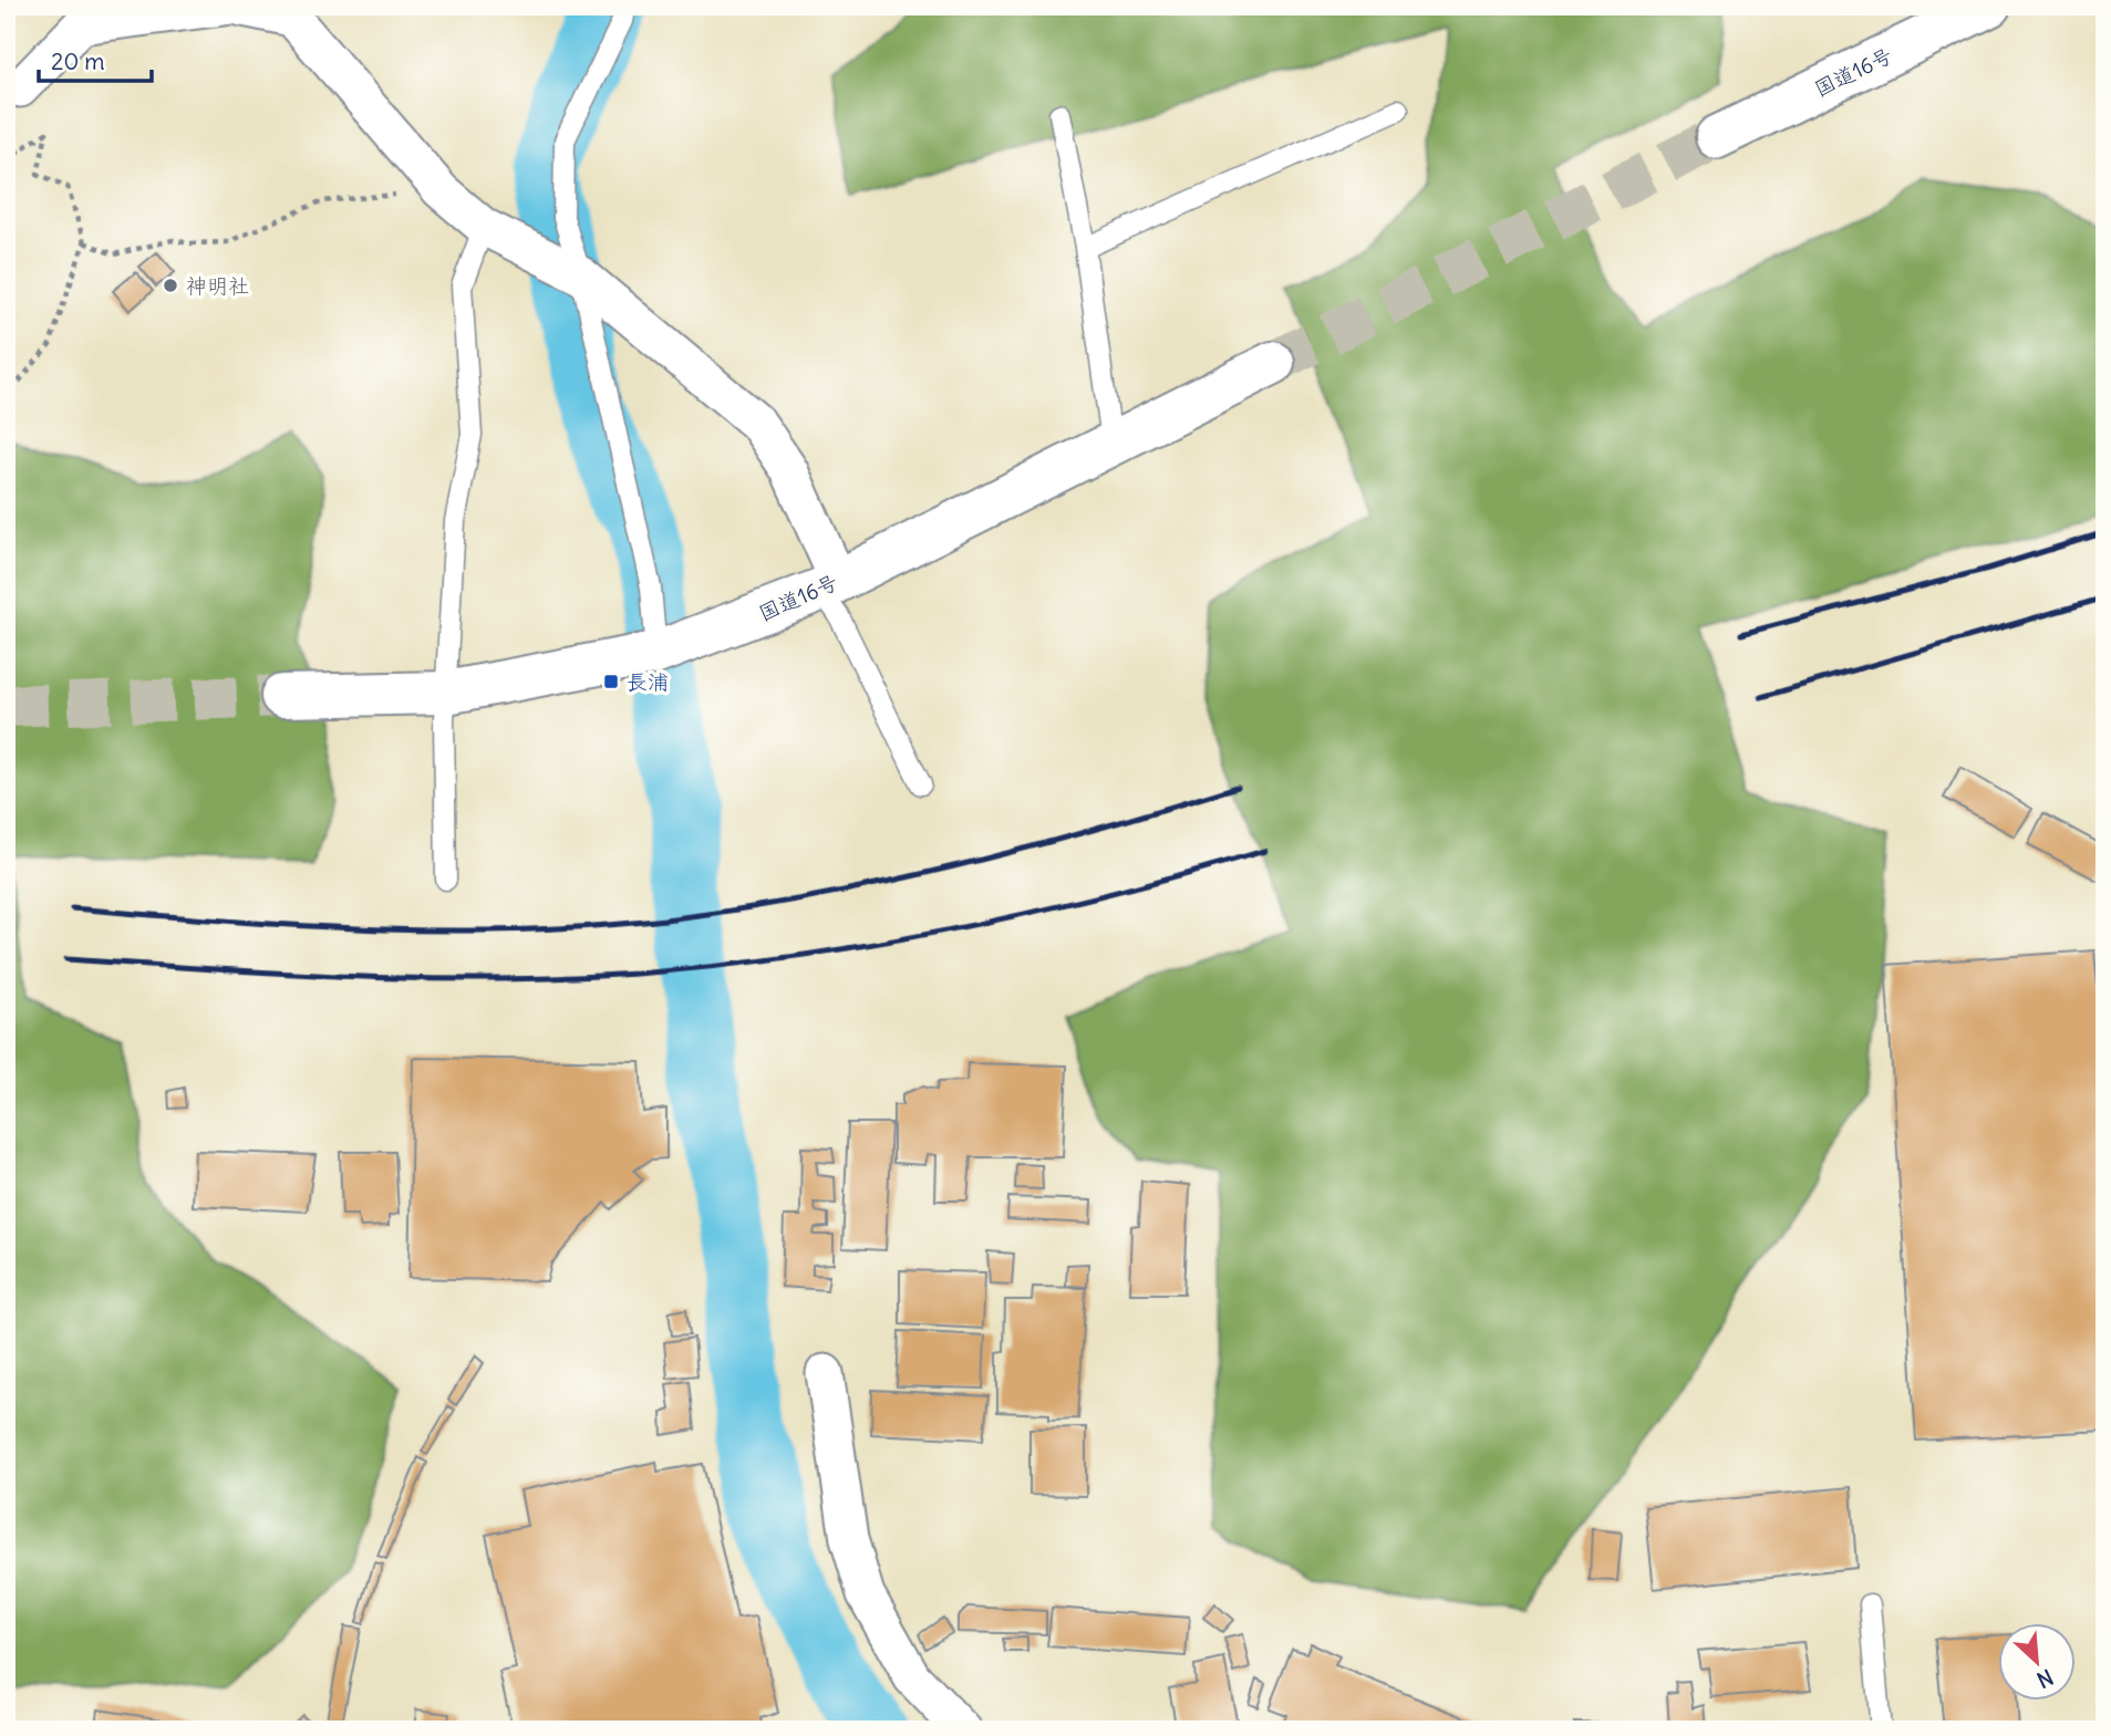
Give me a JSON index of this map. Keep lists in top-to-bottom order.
{
  "streets": {
    "highway": ["国道16号"]
  },
  "places": {
    "other": ["神明社"],
    "transit": ["長浦"]
  },
  "scale_bar": "20 m",
  "north": "bottom right"
}
